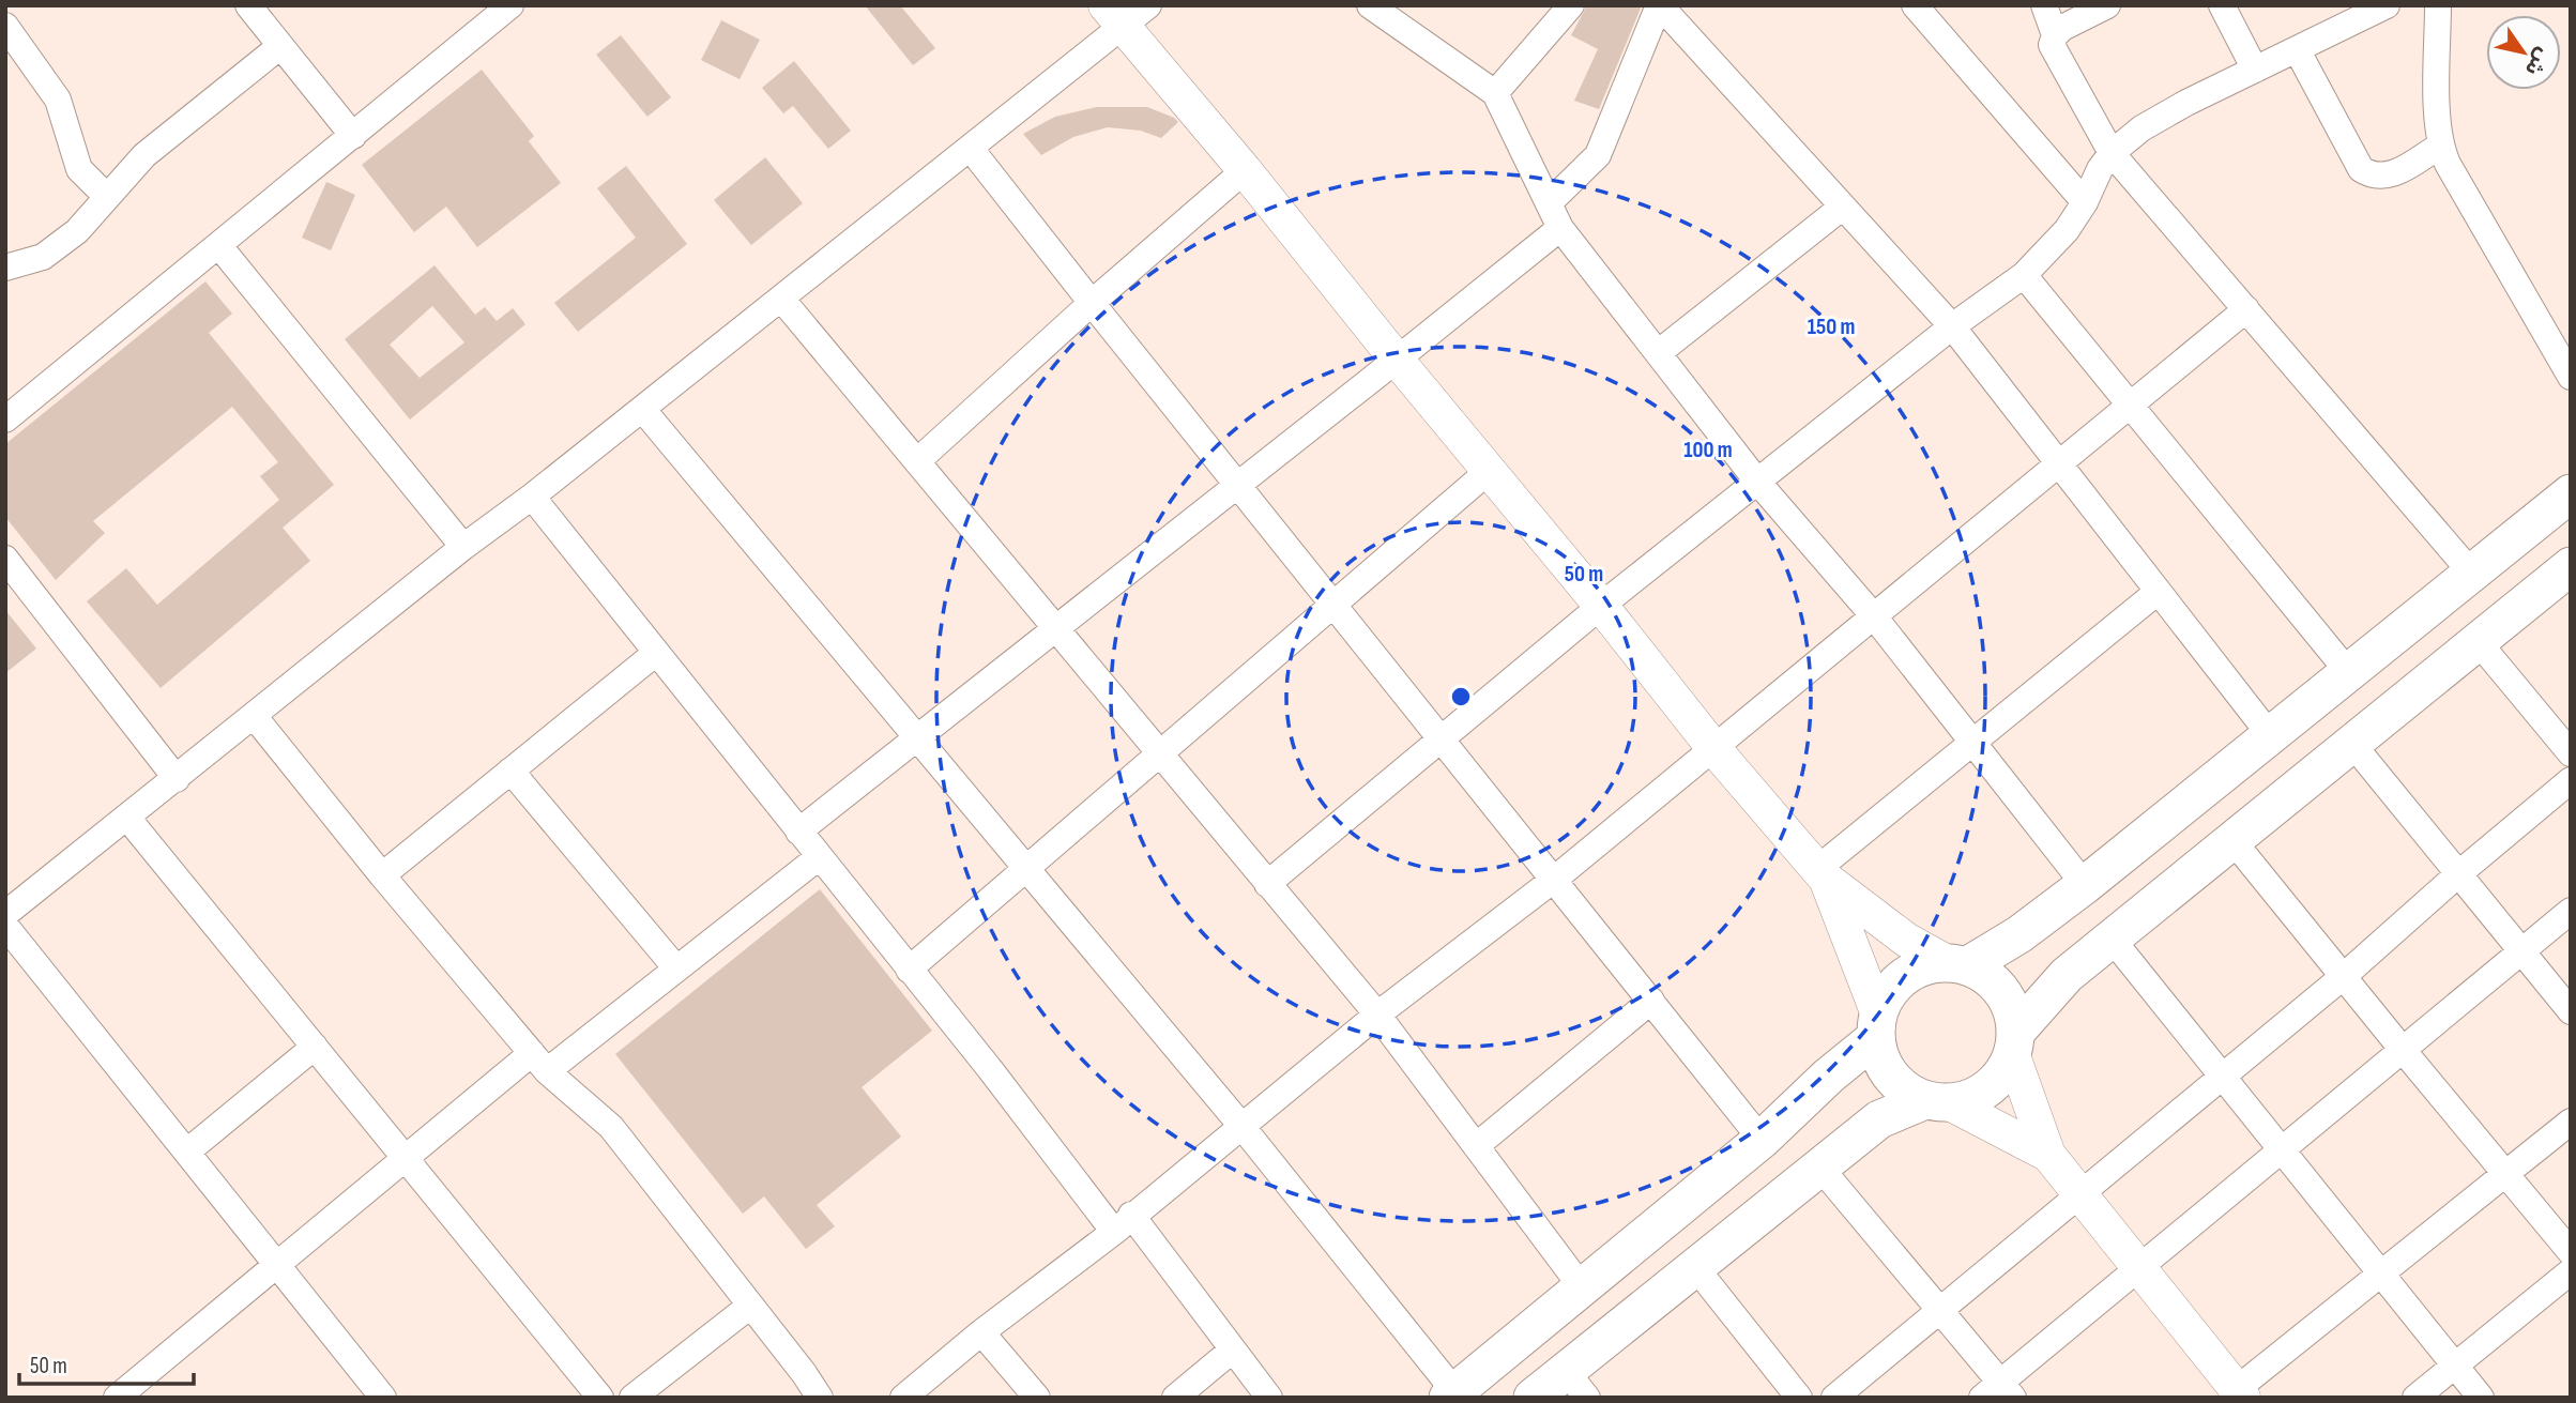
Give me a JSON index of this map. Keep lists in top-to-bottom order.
{
  "scale_bar": "50 m",
  "north": "bottom right",
  "rings": ["150 m", "100 m", "50 m"]
}
